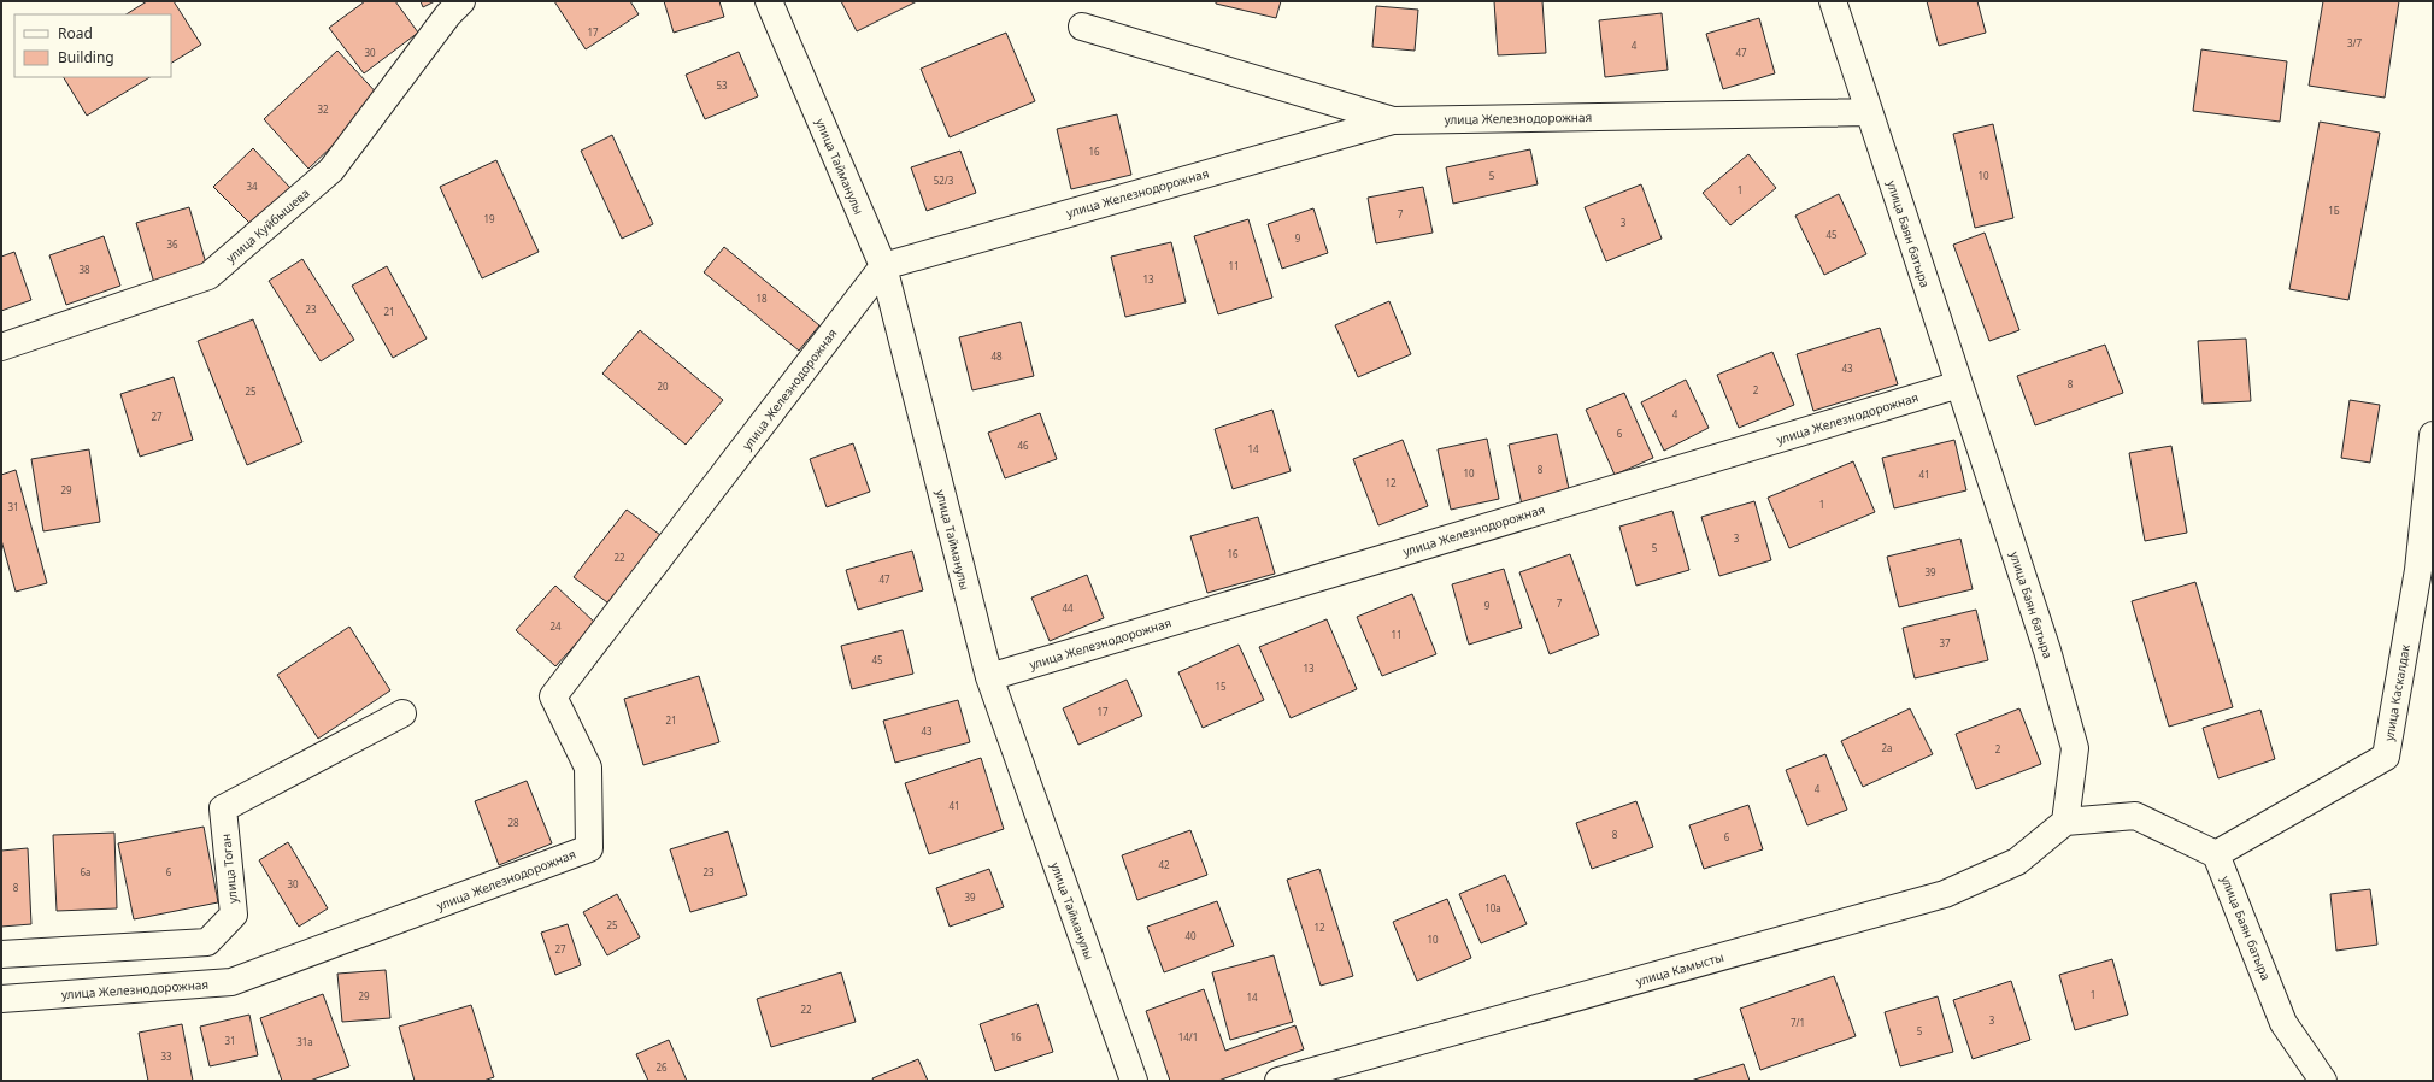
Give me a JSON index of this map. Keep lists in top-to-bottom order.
{
  "streets": {
    "street": [
      "улица Железнодорожная",
      "улица Тайманулы",
      "улица Куйбышева",
      "улица Баян батыра",
      "улица Каскалдак",
      "улица Тоган",
      "улица Камысты"
    ]
  },
  "crossings": [
    ["улица Железнодорожная", "улица Тайманулы"],
    ["улица Железнодорожная", "улица Баян батыра"],
    ["улица Баян батыра", "улица Каскалдак"],
    ["улица Баян батыра", "улица Камысты"]
  ],
  "house_numbers": [
    "17",
    "3/7",
    "4",
    "30",
    "47",
    "53",
    "32",
    "16",
    "5",
    "10",
    "52/3",
    "34",
    "1",
    "1Б",
    "7",
    "19",
    "3",
    "45",
    "9",
    "36",
    "11",
    "38",
    "13",
    "18",
    "23",
    "21",
    "48",
    "43",
    "8",
    "20",
    "2",
    "25",
    "4",
    "27",
    "6",
    "46",
    "14",
    "8",
    "10",
    "41",
    "12",
    "29",
    "1",
    "31",
    "3",
    "5",
    "16",
    "22",
    "39",
    "47",
    "7",
    "9",
    "44",
    "24",
    "11",
    "37",
    "45",
    "13",
    "15",
    "17",
    "21",
    "43",
    "2а",
    "2",
    "4",
    "41",
    "28",
    "8",
    "6",
    "42",
    "6а",
    "6",
    "23",
    "30",
    "8",
    "39",
    "10а",
    "25",
    "12",
    "40",
    "10",
    "27",
    "1",
    "29",
    "14",
    "22",
    "3",
    "7/1",
    "5",
    "16",
    "14/1",
    "31",
    "31а",
    "33",
    "26"
  ],
  "legend": ["Road", "Building"]
}
